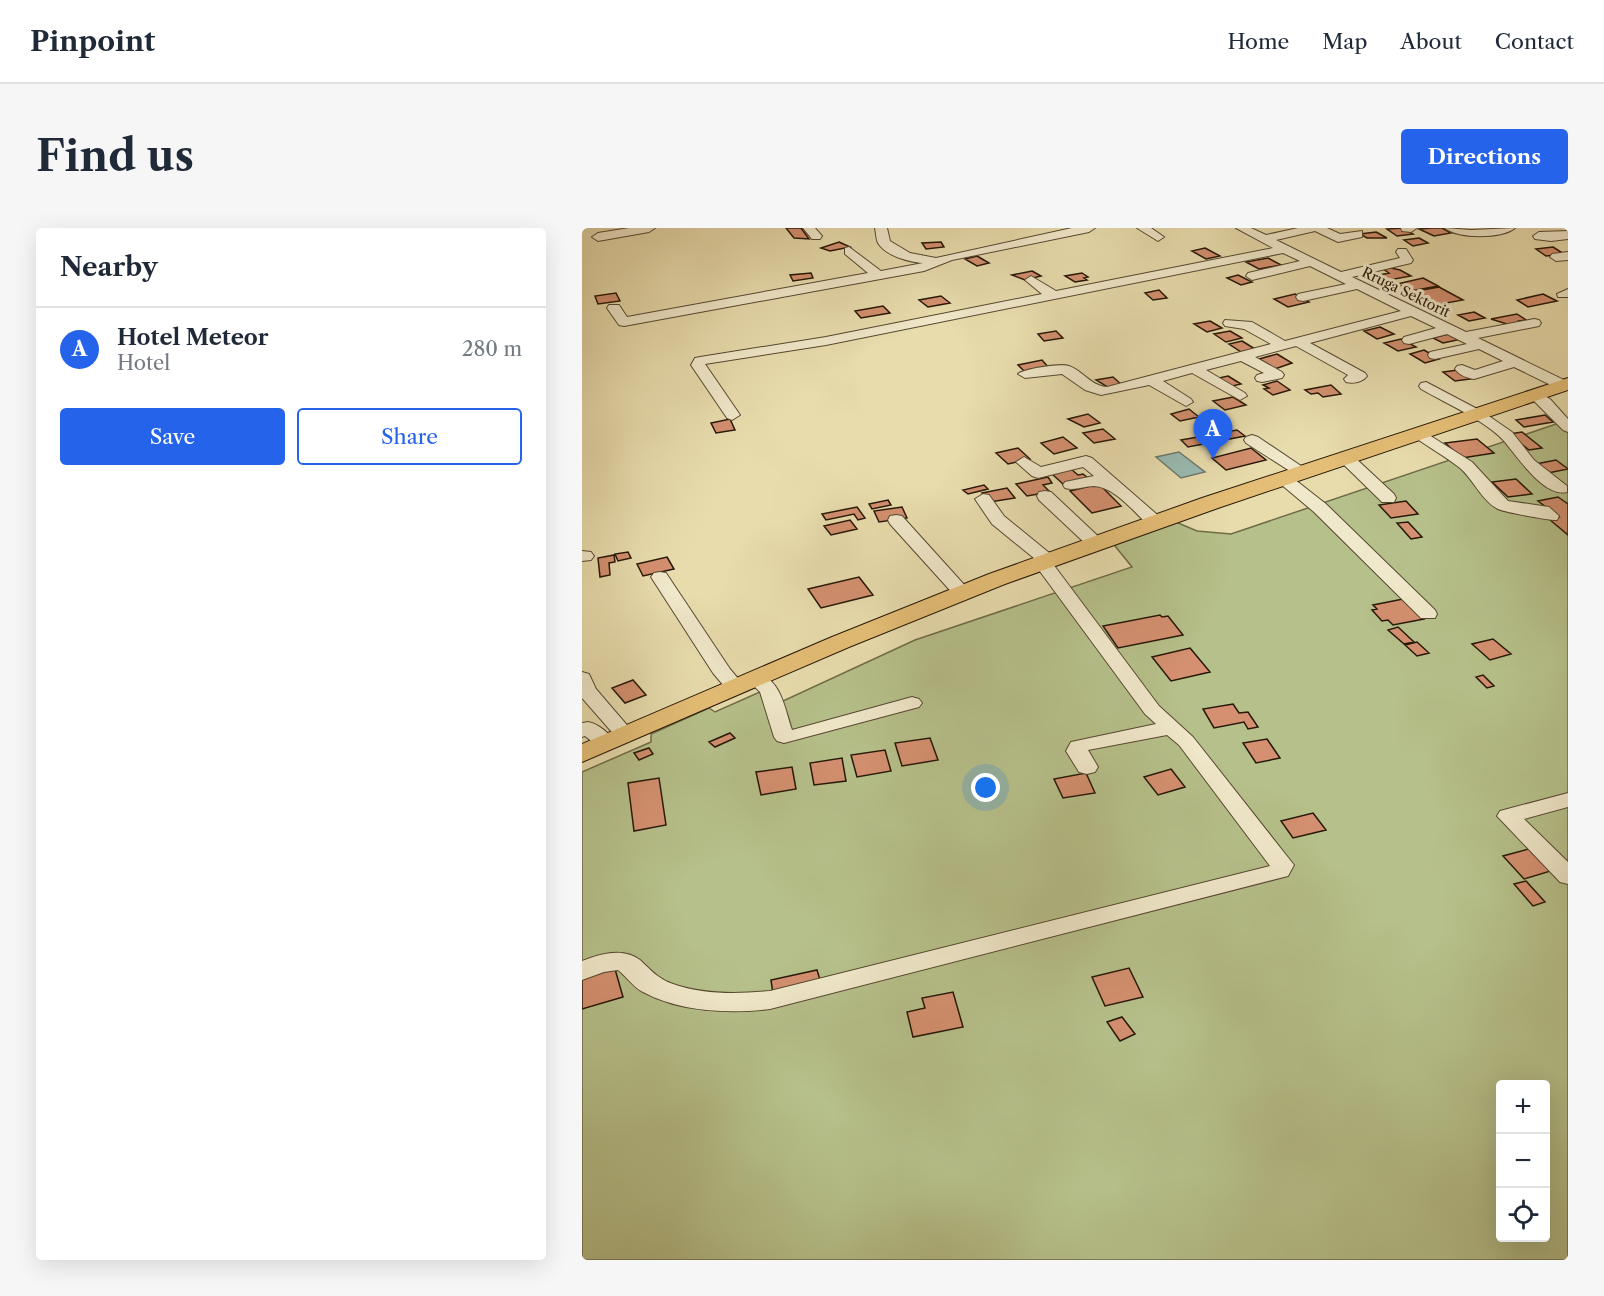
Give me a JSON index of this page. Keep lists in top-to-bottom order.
{
  "streets": {
    "street": ["Rruga Sektorit"]
  },
  "page": {
    "header": "Pinpoint",
    "nav": [
      "Home",
      "Map",
      "About",
      "Contact"
    ],
    "buttons": [
      "Directions",
      ["Save", "Share"]
    ],
    "title": "Find us",
    "heading": "Nearby",
    "list": [
      {
        "mark": "A",
        "name": "Hotel Meteor",
        "note": "Hotel",
        "value": "280 m"
      }
    ],
    "pins": "A",
    "map_buttons": ["+", "−"]
  }
}
